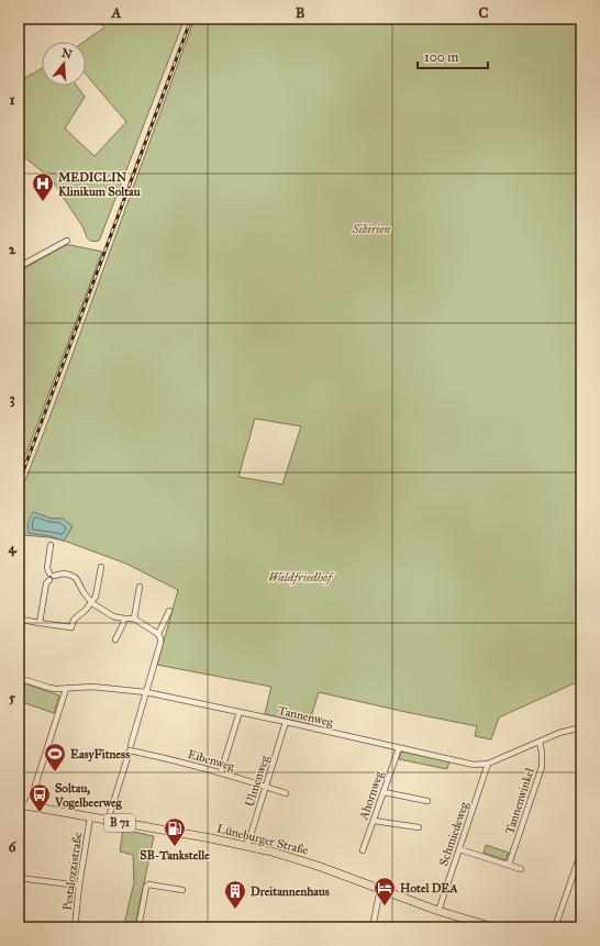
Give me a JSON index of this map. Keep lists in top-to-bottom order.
{
  "streets": {
    "main road": ["B 71", "Lüneburger Straße"],
    "street": [
      "Tannenweg",
      "Eibenweg",
      "Ulmenweg",
      "Ahornweg",
      "Tannenwinkel",
      "Schmiedeweg",
      "Pestalozzistraße"
    ]
  },
  "crossings": [
    ["Tannenweg", "Ulmenweg"],
    ["Tannenweg", "Ahornweg"],
    ["Tannenweg", "Tannenwinkel"],
    ["Tannenweg", "Schmiedeweg"],
    ["Eibenweg", "Ulmenweg"],
    ["Ulmenweg", "Lüneburger Straße"],
    ["Schmiedeweg", "Lüneburger Straße"],
    ["Lüneburger Straße", "Pestalozzistraße"]
  ],
  "parks": ["Sibirien", "Waldfriedhof"],
  "places": {
    "hospital": ["MEDICLIN Klinikum Soltau"],
    "sports": ["EasyFitness"],
    "bus stop": ["Soltau, Vogelbeerweg"],
    "fuel station": ["SB-Tankstelle"],
    "hotel": ["Hotel DEA"],
    "building": ["Dreitannenhaus"]
  },
  "scale_bar": "100 m",
  "north": "top",
  "grid": {
    "columns": ["A", "B", "C"],
    "rows": [
      "1",
      "2",
      "3",
      "4",
      "5",
      "6"
    ]
  }
}
